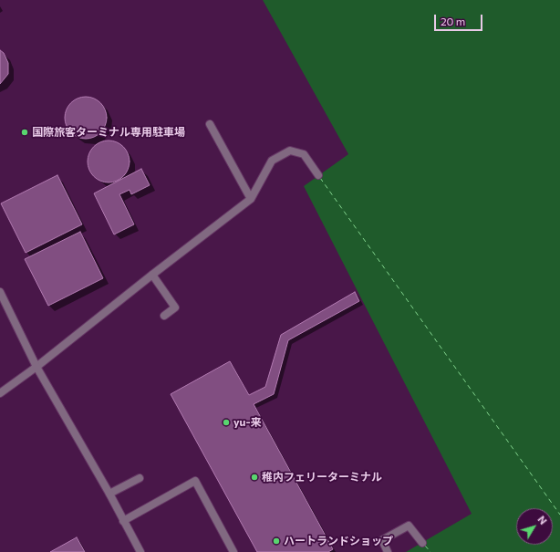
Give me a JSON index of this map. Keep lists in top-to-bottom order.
{
  "places": [
    "国際旅客ターミナル専用駐車場",
    "yu-来",
    "稚内フェリーターミナル",
    "ハートランドショップ"
  ],
  "scale_bar": "20 m",
  "north": "top right"
}
